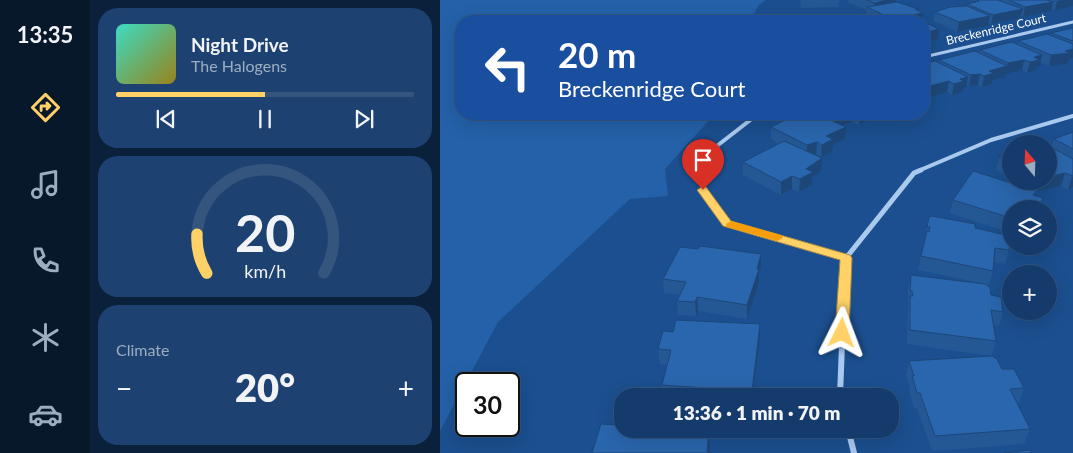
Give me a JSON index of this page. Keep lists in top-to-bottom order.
{
  "streets": {
    "street": ["Breckenridge Court"]
  },
  "north": "top",
  "page": {
    "tabs": "13:35",
    "turn": ["20 m", "Breckenridge Court"],
    "song": ["Night Drive", "The Halogens"],
    "map_buttons": "+",
    "tile": "Climate",
    "heat": ["−", "20°", "+"],
    "limit": "30",
    "trip": "13:36 · 1 min · 70 m",
    "gauge": ["20", "km/h"]
  }
}
